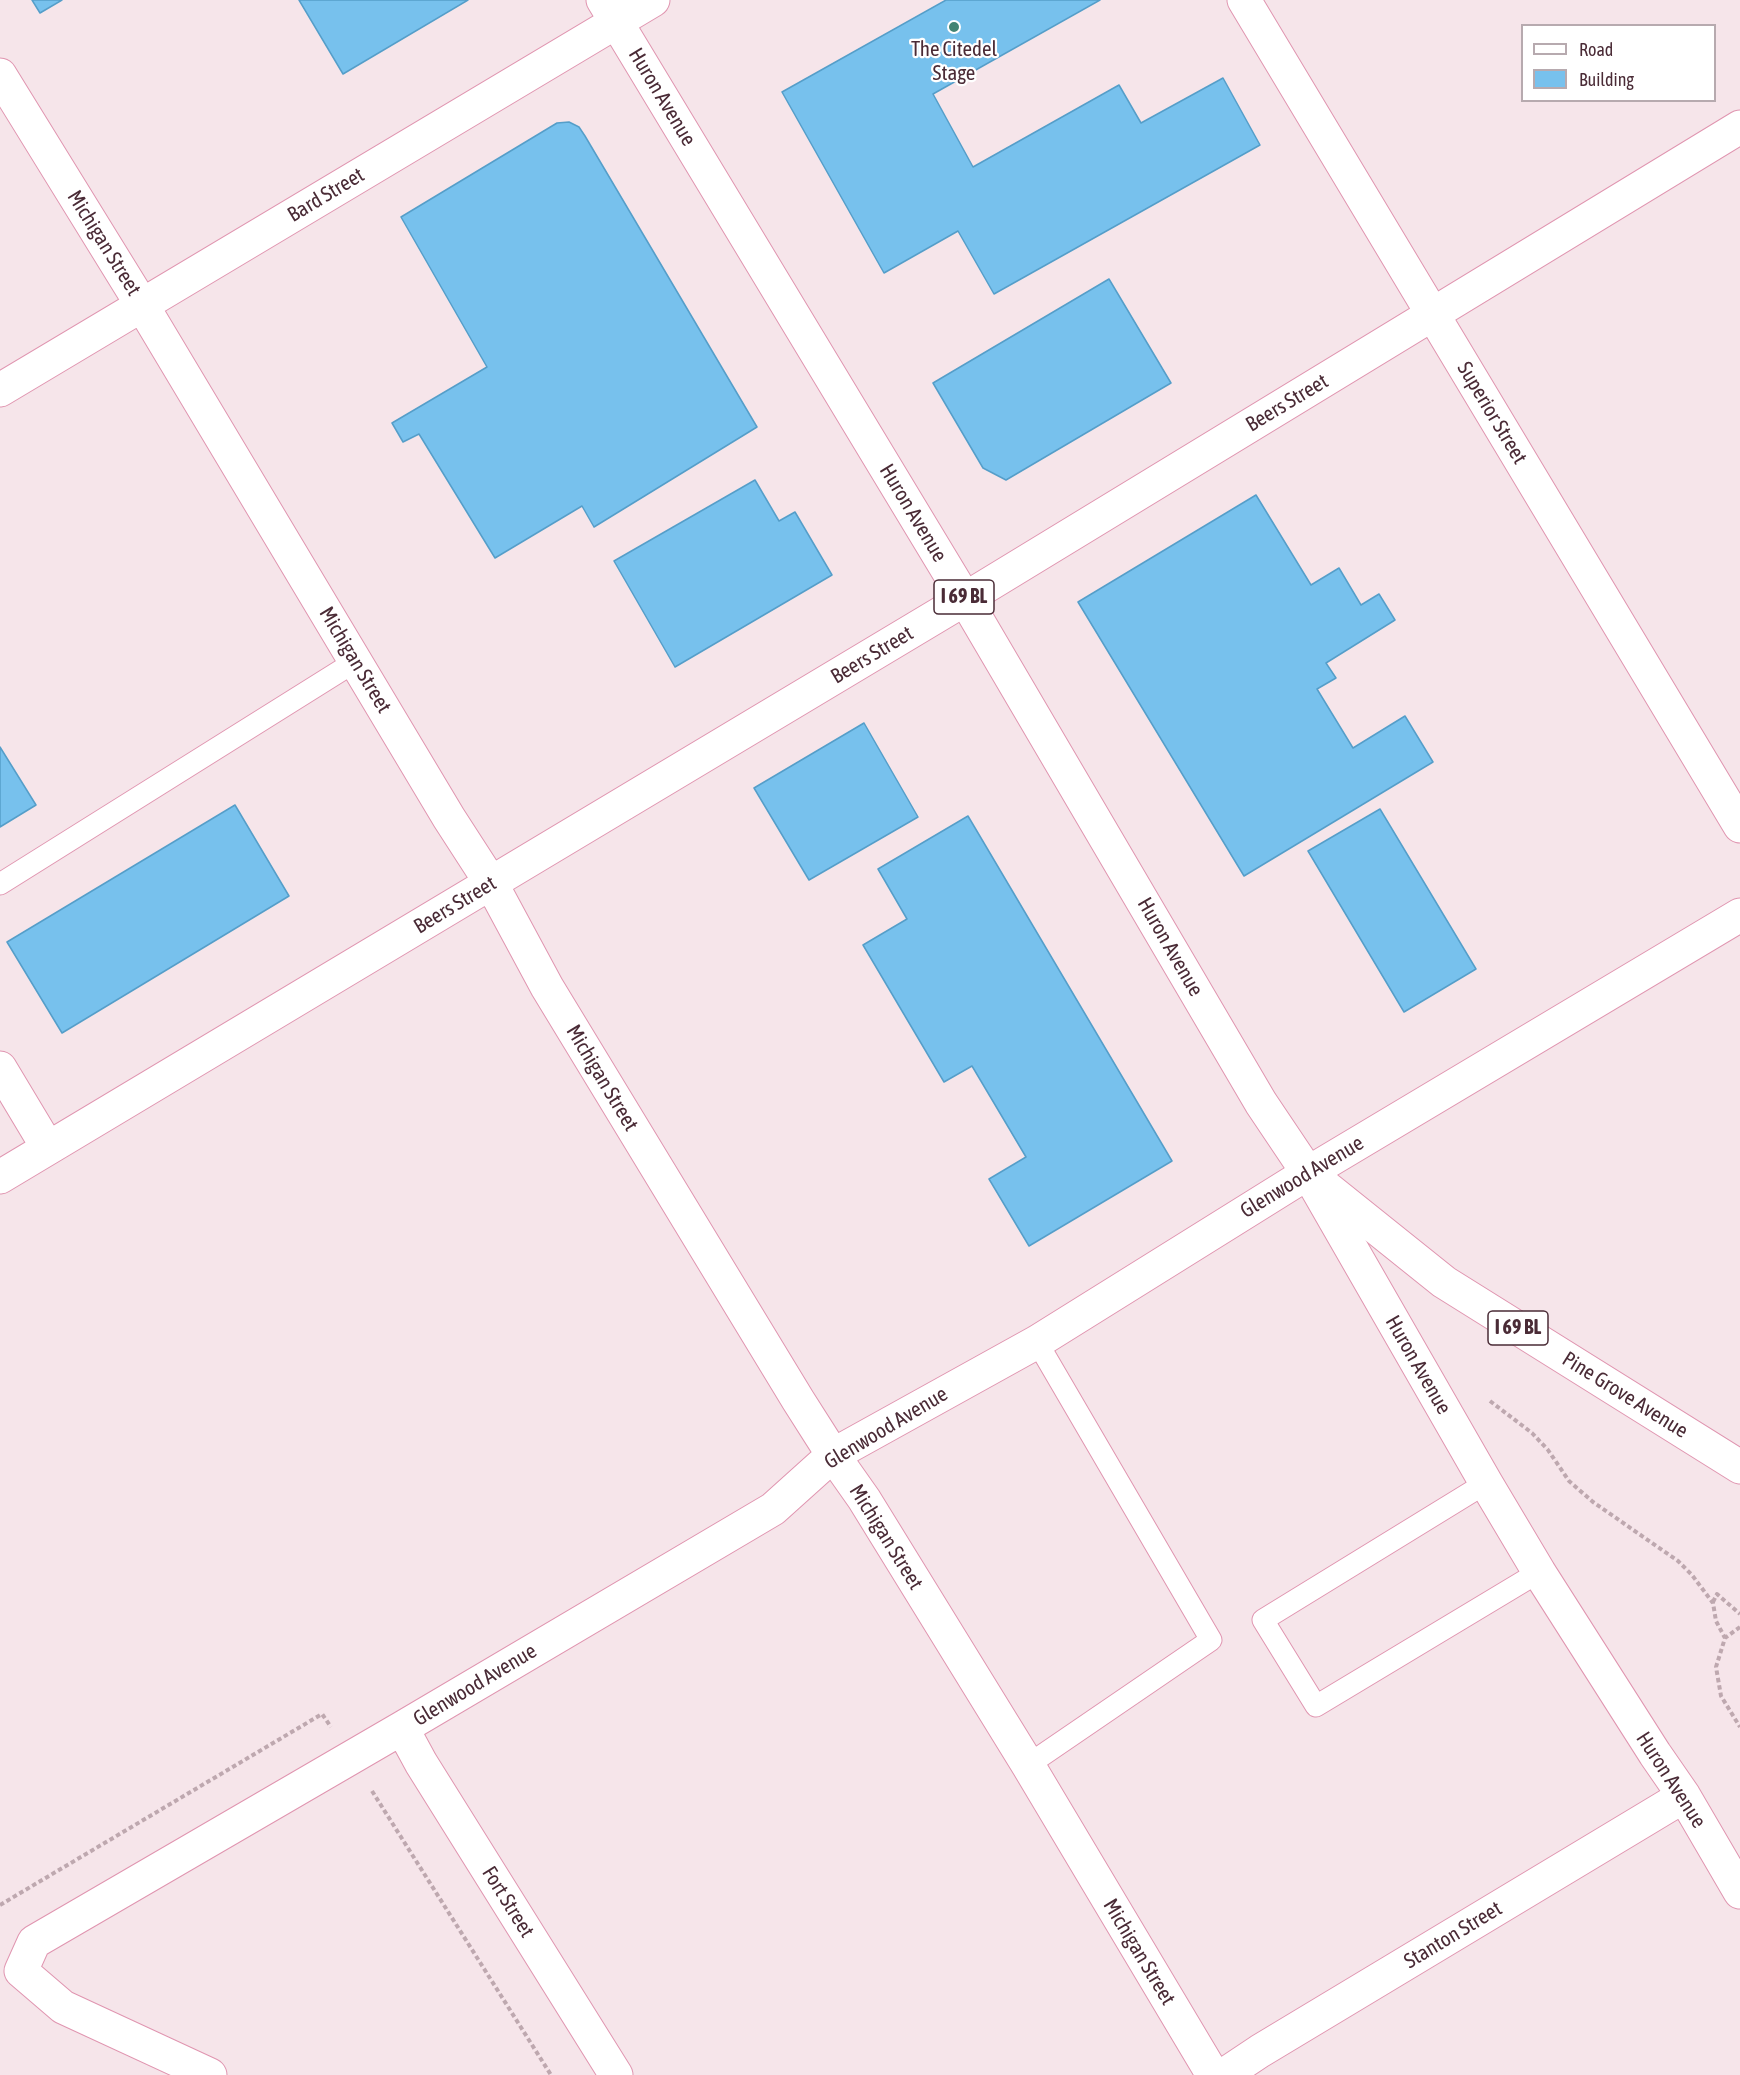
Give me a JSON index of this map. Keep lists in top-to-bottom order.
{
  "streets": {
    "street": [
      "Huron Avenue",
      "Bard Street",
      "Michigan Street",
      "Beers Street",
      "Superior Street",
      "I 69 BL",
      "Glenwood Avenue",
      "Pine Grove Avenue",
      "Fort Street",
      "Stanton Street"
    ]
  },
  "crossings": [
    ["Huron Avenue", "Bard Street"],
    ["Huron Avenue", "Beers Street"],
    ["Huron Avenue", "Glenwood Avenue"],
    ["Huron Avenue", "Pine Grove Avenue"],
    ["Huron Avenue", "Stanton Street"],
    ["Bard Street", "Michigan Street"],
    ["Michigan Street", "Beers Street"],
    ["Michigan Street", "Glenwood Avenue"],
    ["Beers Street", "Superior Street"],
    ["Glenwood Avenue", "Pine Grove Avenue"],
    ["Glenwood Avenue", "Fort Street"]
  ],
  "places": ["The Citedel Stage"],
  "legend": ["Road", "Building"]
}
